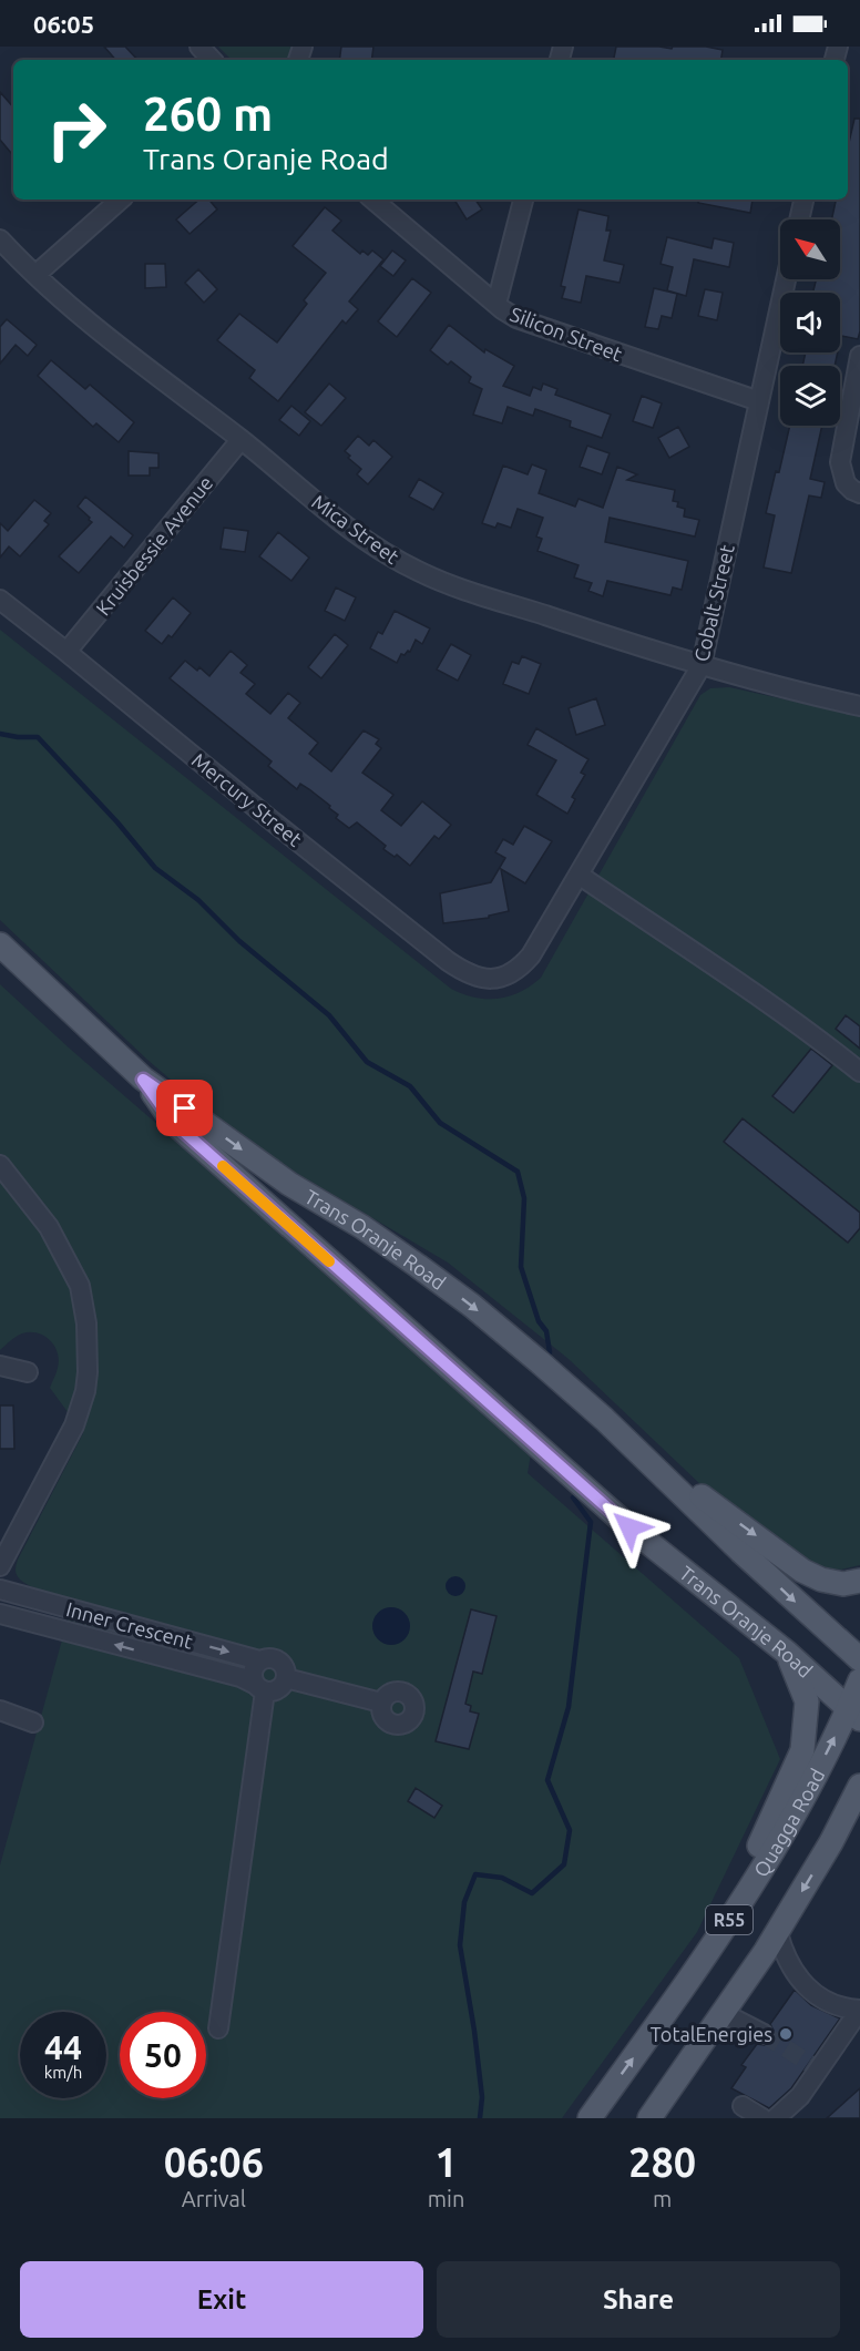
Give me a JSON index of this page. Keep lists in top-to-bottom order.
{
  "streets": {
    "main road": ["Trans Oranje Road", "Quagga Road", "R55"],
    "street": [
      "Silicon Street",
      "Mica Street",
      "Kruisbessie Avenue",
      "Cobalt Street",
      "Mercury Street",
      "Inner Crescent"
    ]
  },
  "crossings": [
    ["Silicon Street", "Cobalt Street"],
    ["Mica Street", "Kruisbessie Avenue"],
    ["Mica Street", "Cobalt Street"],
    ["Kruisbessie Avenue", "Mercury Street"],
    ["Cobalt Street", "Mercury Street"],
    ["Trans Oranje Road", "Quagga Road"]
  ],
  "places": ["TotalEnergies"],
  "north": "top left",
  "page": {
    "status": "06:05",
    "turn": ["260 m", "Trans Oranje Road"],
    "speed": "44 km/h",
    "limit": "50",
    "eta": [
      "06:06",
      "Arrival",
      "1",
      "min",
      "280",
      "m"
    ],
    "buttons": ["Exit", "Share"]
  }
}
